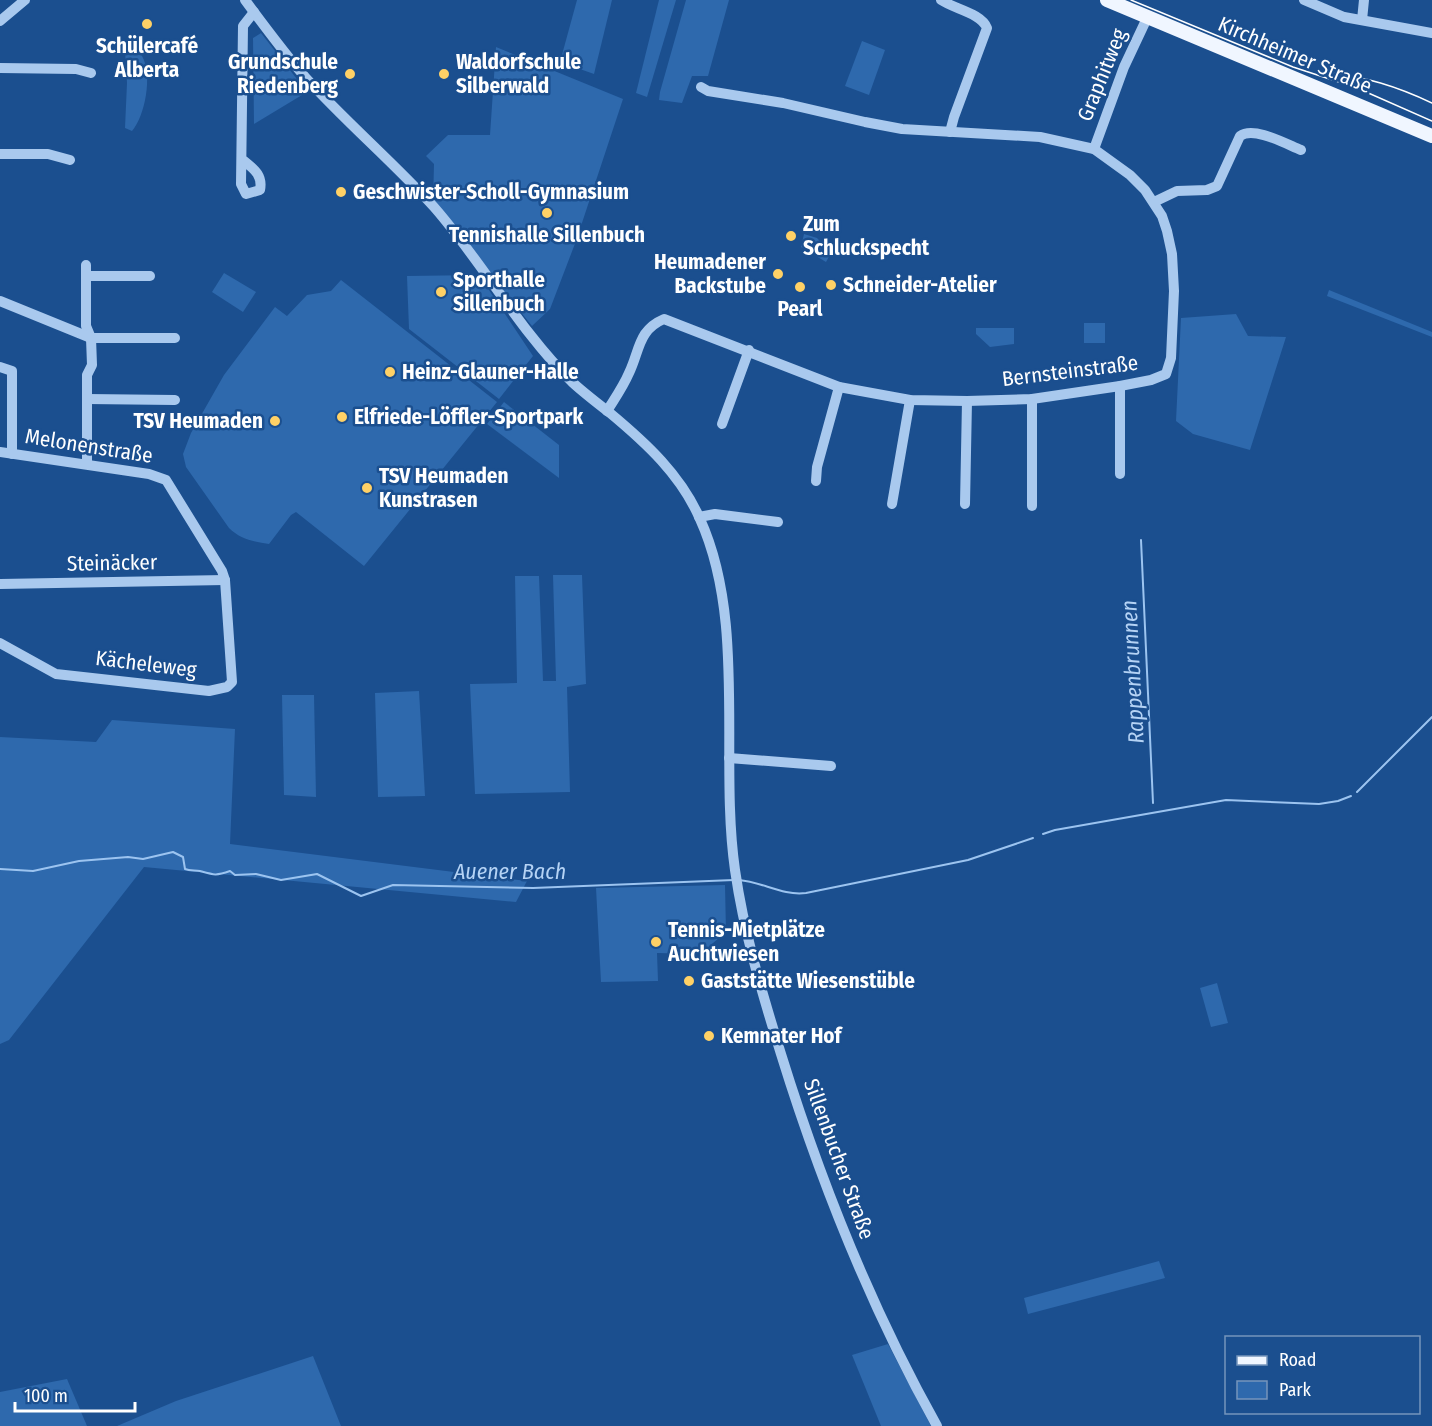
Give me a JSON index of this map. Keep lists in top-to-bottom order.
{
  "streets": {
    "main road": ["Kirchheimer Straße"],
    "street": [
      "Graphitweg",
      "Bernsteinstraße",
      "Melonenstraße",
      "Steinäcker",
      "Kächeleweg",
      "Sillenbucher Straße"
    ]
  },
  "crossings": [
    ["Kirchheimer Straße", "Graphitweg"],
    ["Graphitweg", "Bernsteinstraße"],
    ["Bernsteinstraße", "Sillenbucher Straße"],
    ["Melonenstraße", "Steinäcker"],
    ["Melonenstraße", "Kächeleweg"]
  ],
  "water": ["Rappenbrunnen", "Auener Bach"],
  "places": [
    "Schülercafé Alberta",
    "Grundschule Riedenberg",
    "Waldorfschule Silberwald",
    "Geschwister-Scholl-Gymnasium",
    "Tennishalle Sillenbuch",
    "Zum Schluckspecht",
    "Heumadener Backstube",
    "Schneider-Atelier",
    "Pearl",
    "Sporthalle Sillenbuch",
    "Heinz-Glauner-Halle",
    "Elfriede-Löffler-Sportpark",
    "TSV Heumaden",
    "TSV Heumaden Kunstrasen",
    "Tennis-Mietplätze Auchtwiesen",
    "Gaststätte Wiesenstüble",
    "Kemnater Hof"
  ],
  "legend": ["Road", "Park"],
  "scale_bar": "100 m"
}
